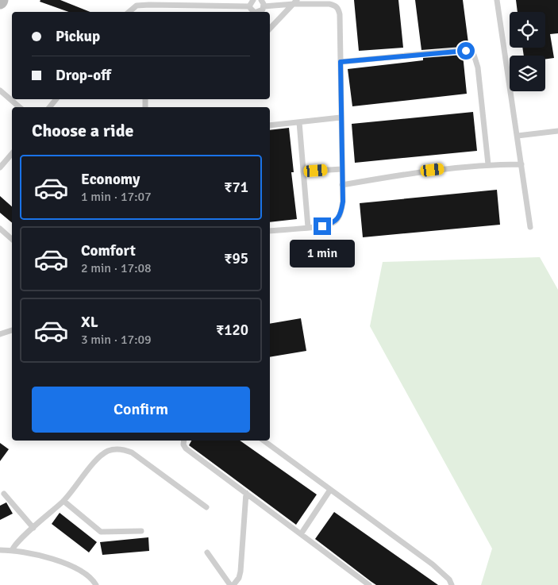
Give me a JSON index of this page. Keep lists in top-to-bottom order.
{
  "page": {
    "banner": ["Pickup", "Drop-off"],
    "heading": "Choose a ride",
    "list": [
      {
        "name": "Economy",
        "note": "1 min · 17:07",
        "value": "₹71"
      },
      {
        "name": "Comfort",
        "note": "2 min · 17:08",
        "value": "₹95"
      },
      {
        "name": "XL",
        "note": "3 min · 17:09",
        "value": "₹120"
      }
    ],
    "bubble": "1 min",
    "buttons": "Confirm"
  }
}
